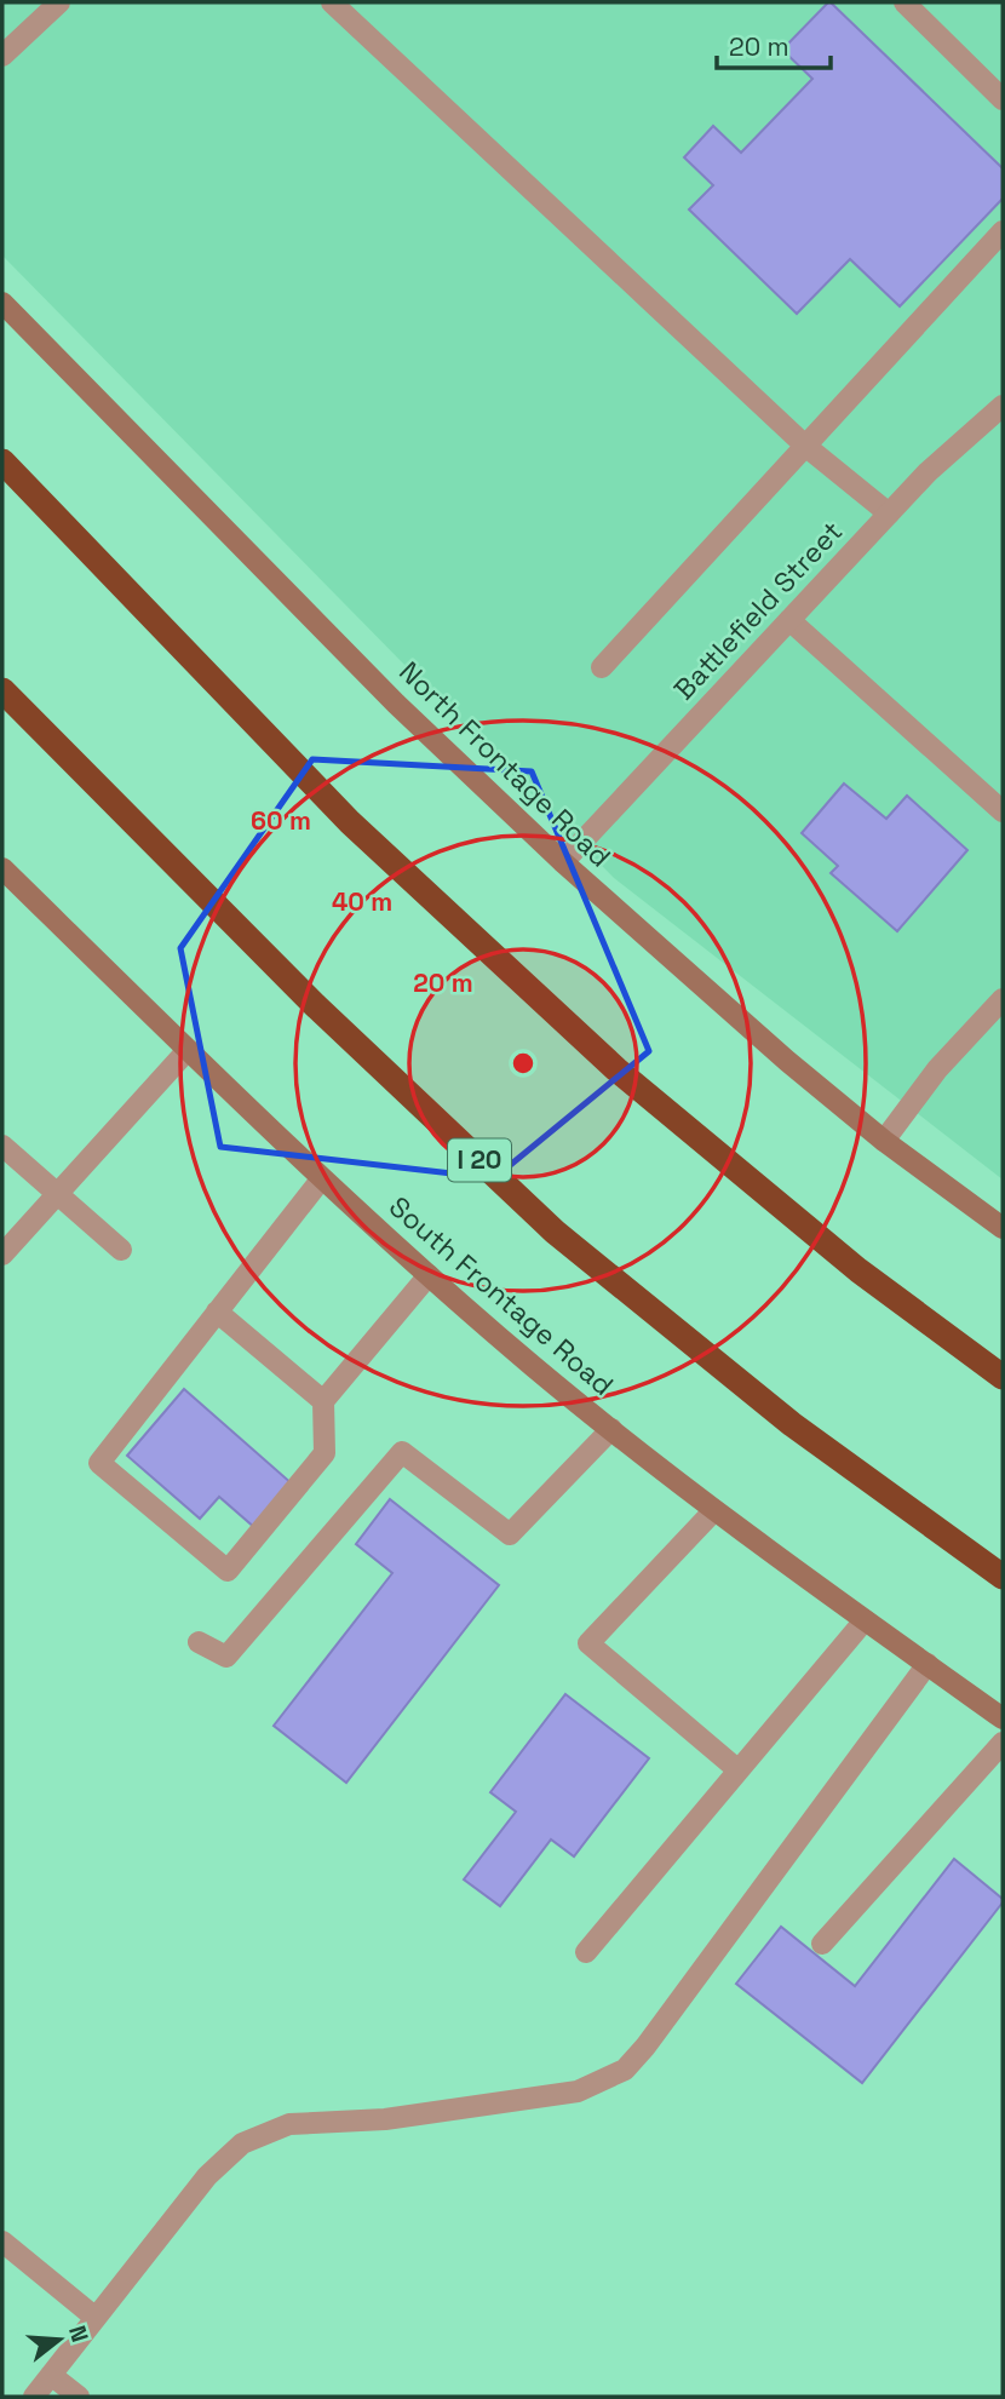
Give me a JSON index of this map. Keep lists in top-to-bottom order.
{
  "streets": {
    "highway": ["I 20"],
    "street": ["Battlefield Street", "North Frontage Road", "South Frontage Road"]
  },
  "crossings": [
    ["Battlefield Street", "North Frontage Road"]
  ],
  "scale_bar": "20 m",
  "north": "right",
  "rings": ["60 m", "40 m", "20 m"]
}
